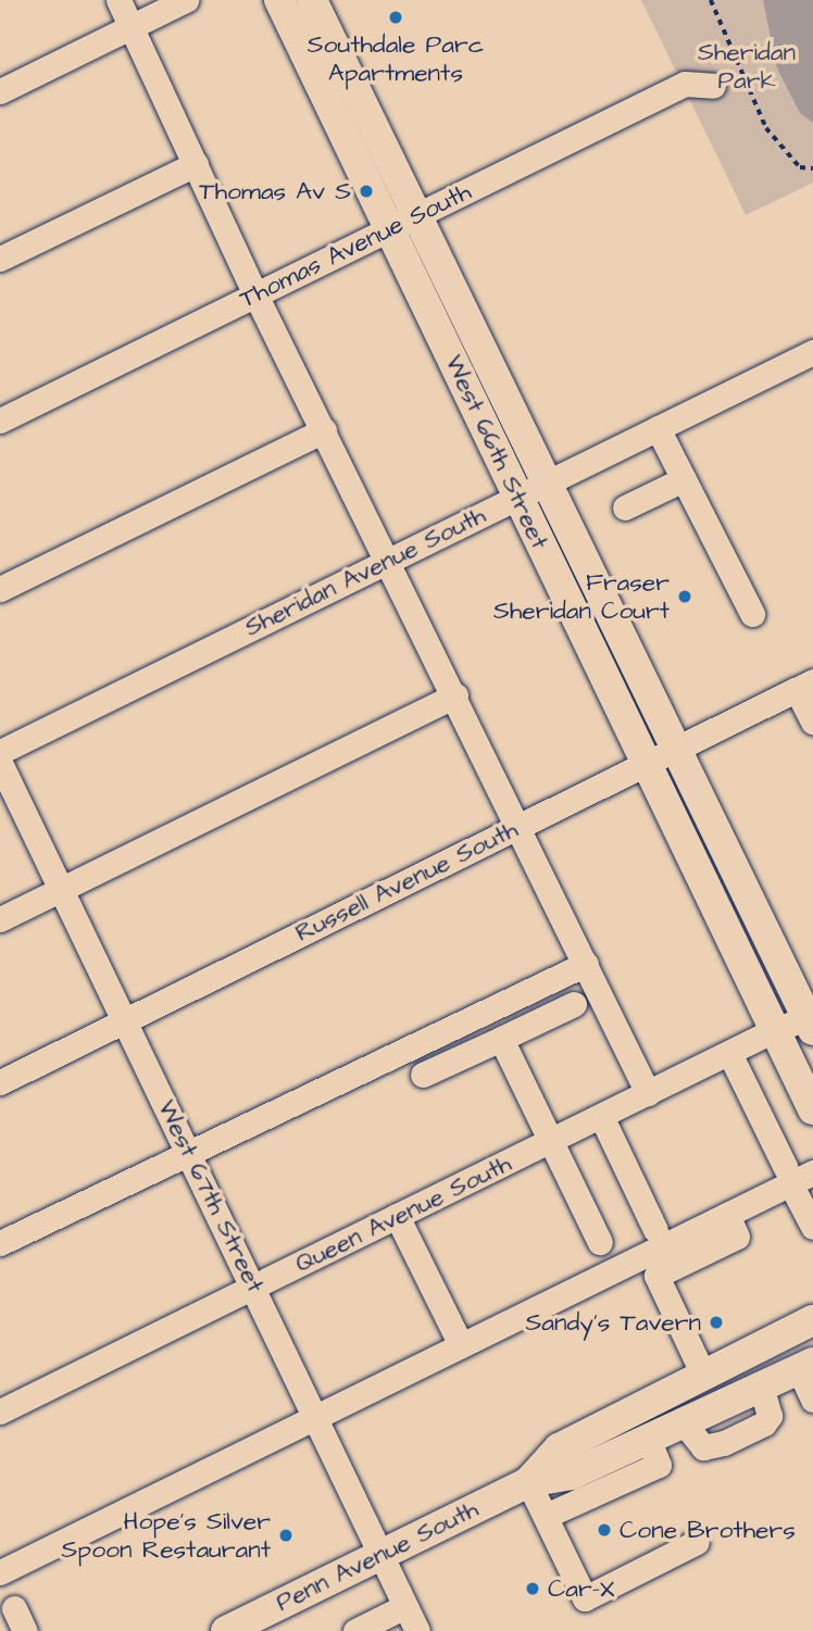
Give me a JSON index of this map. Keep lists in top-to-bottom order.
{
  "streets": {
    "main road": ["West 66th Street", "Penn Avenue South"],
    "street": [
      "Thomas Avenue South",
      "Sheridan Avenue South",
      "Russell Avenue South",
      "West 67th Street",
      "Queen Avenue South"
    ]
  },
  "crossings": [
    ["Thomas Avenue South", "West 66th Street"],
    ["West 66th Street", "Sheridan Avenue South"],
    ["West 66th Street", "Russell Avenue South"],
    ["West 66th Street", "Queen Avenue South"],
    ["Russell Avenue South", "West 67th Street"],
    ["West 67th Street", "Queen Avenue South"],
    ["West 67th Street", "Penn Avenue South"]
  ],
  "parks": ["Sheridan Park"],
  "places": [
    "Southdale Parc Apartments",
    "Thomas Av S",
    "Fraser Sheridan Court",
    "Sandy's Tavern",
    "Cone Brothers",
    "Hope's Silver Spoon Restaurant",
    "Car-X"
  ]
}
